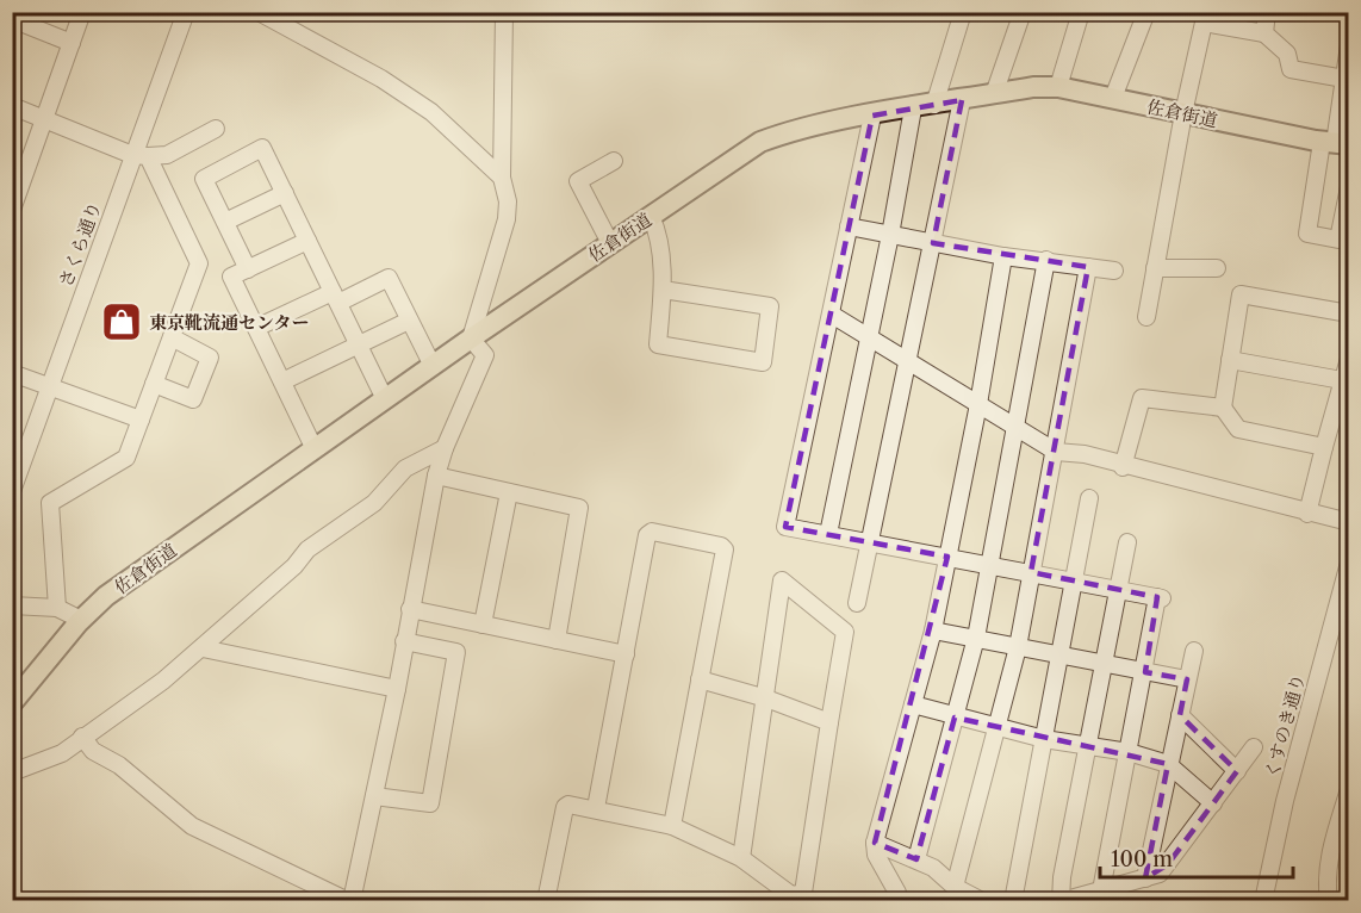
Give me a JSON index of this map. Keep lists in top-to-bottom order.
{
  "streets": {
    "main road": ["佐倉街道"],
    "street": ["さくら通り", "くすのき通り"]
  },
  "places": {
    "shop": ["東京靴流通センター"]
  },
  "scale_bar": "100 m"
}
